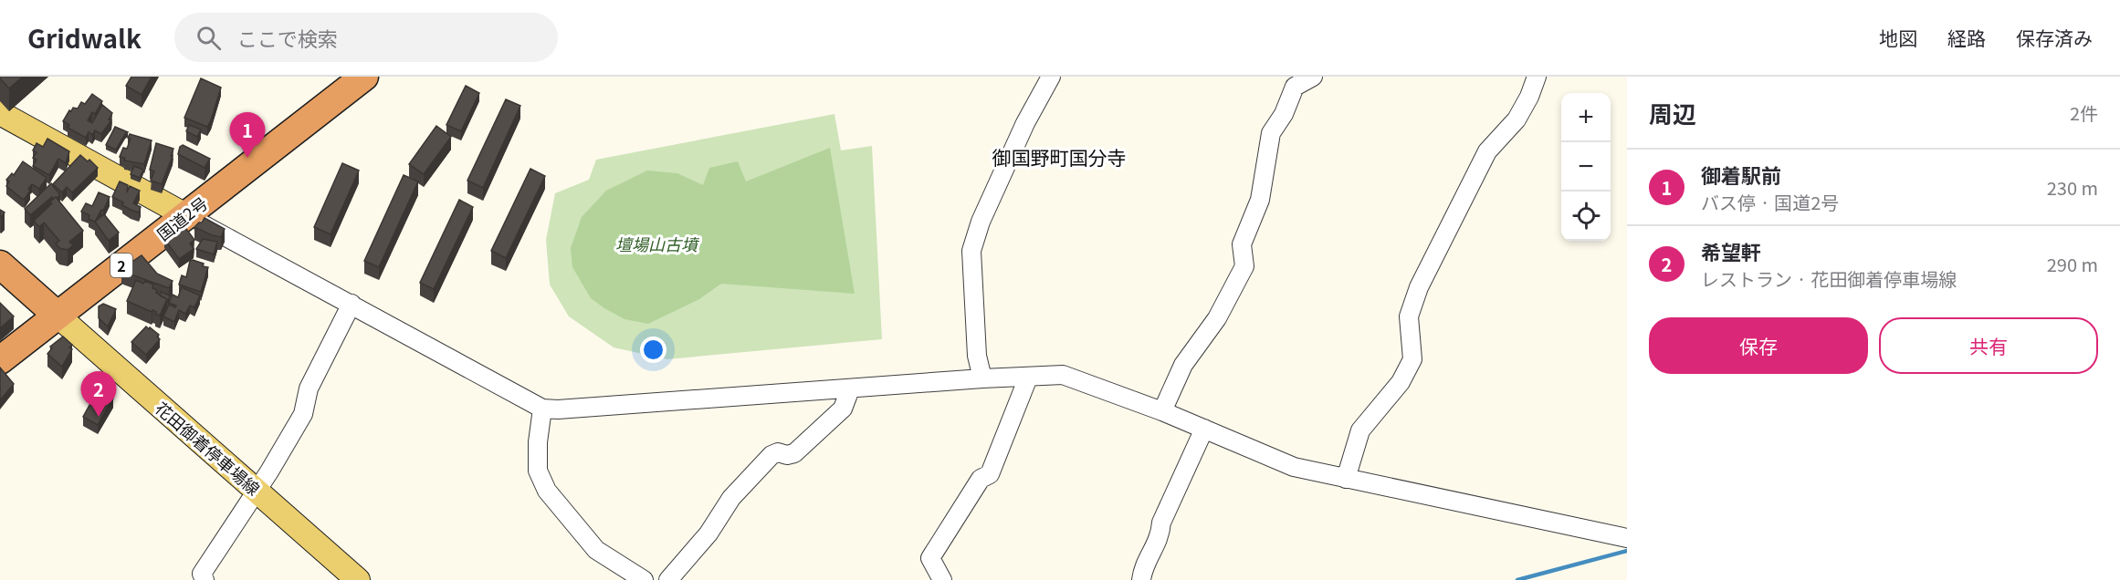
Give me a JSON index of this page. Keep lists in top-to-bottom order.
{
  "streets": {
    "highway": ["国道2号", "2"],
    "main road": ["花田御着停車場線"]
  },
  "crossings": [
    ["国道2号", "花田御着停車場線"]
  ],
  "districts": ["御国野町国分寺"],
  "parks": ["壇場山古墳"],
  "page": {
    "header": "Gridwalk",
    "search": "ここで検索",
    "nav": ["地図", "経路", "保存済み"],
    "heading": ["周辺", "2件"],
    "map_buttons": ["+", "−"],
    "pins": ["1", "2"],
    "list": [
      {
        "mark": "1",
        "name": "御着駅前",
        "note": "バス停 · 国道2号",
        "value": "230 m"
      },
      {
        "mark": "2",
        "name": "希望軒",
        "note": "レストラン · 花田御着停車場線",
        "value": "290 m"
      }
    ],
    "buttons": ["保存", "共有"]
  }
}
